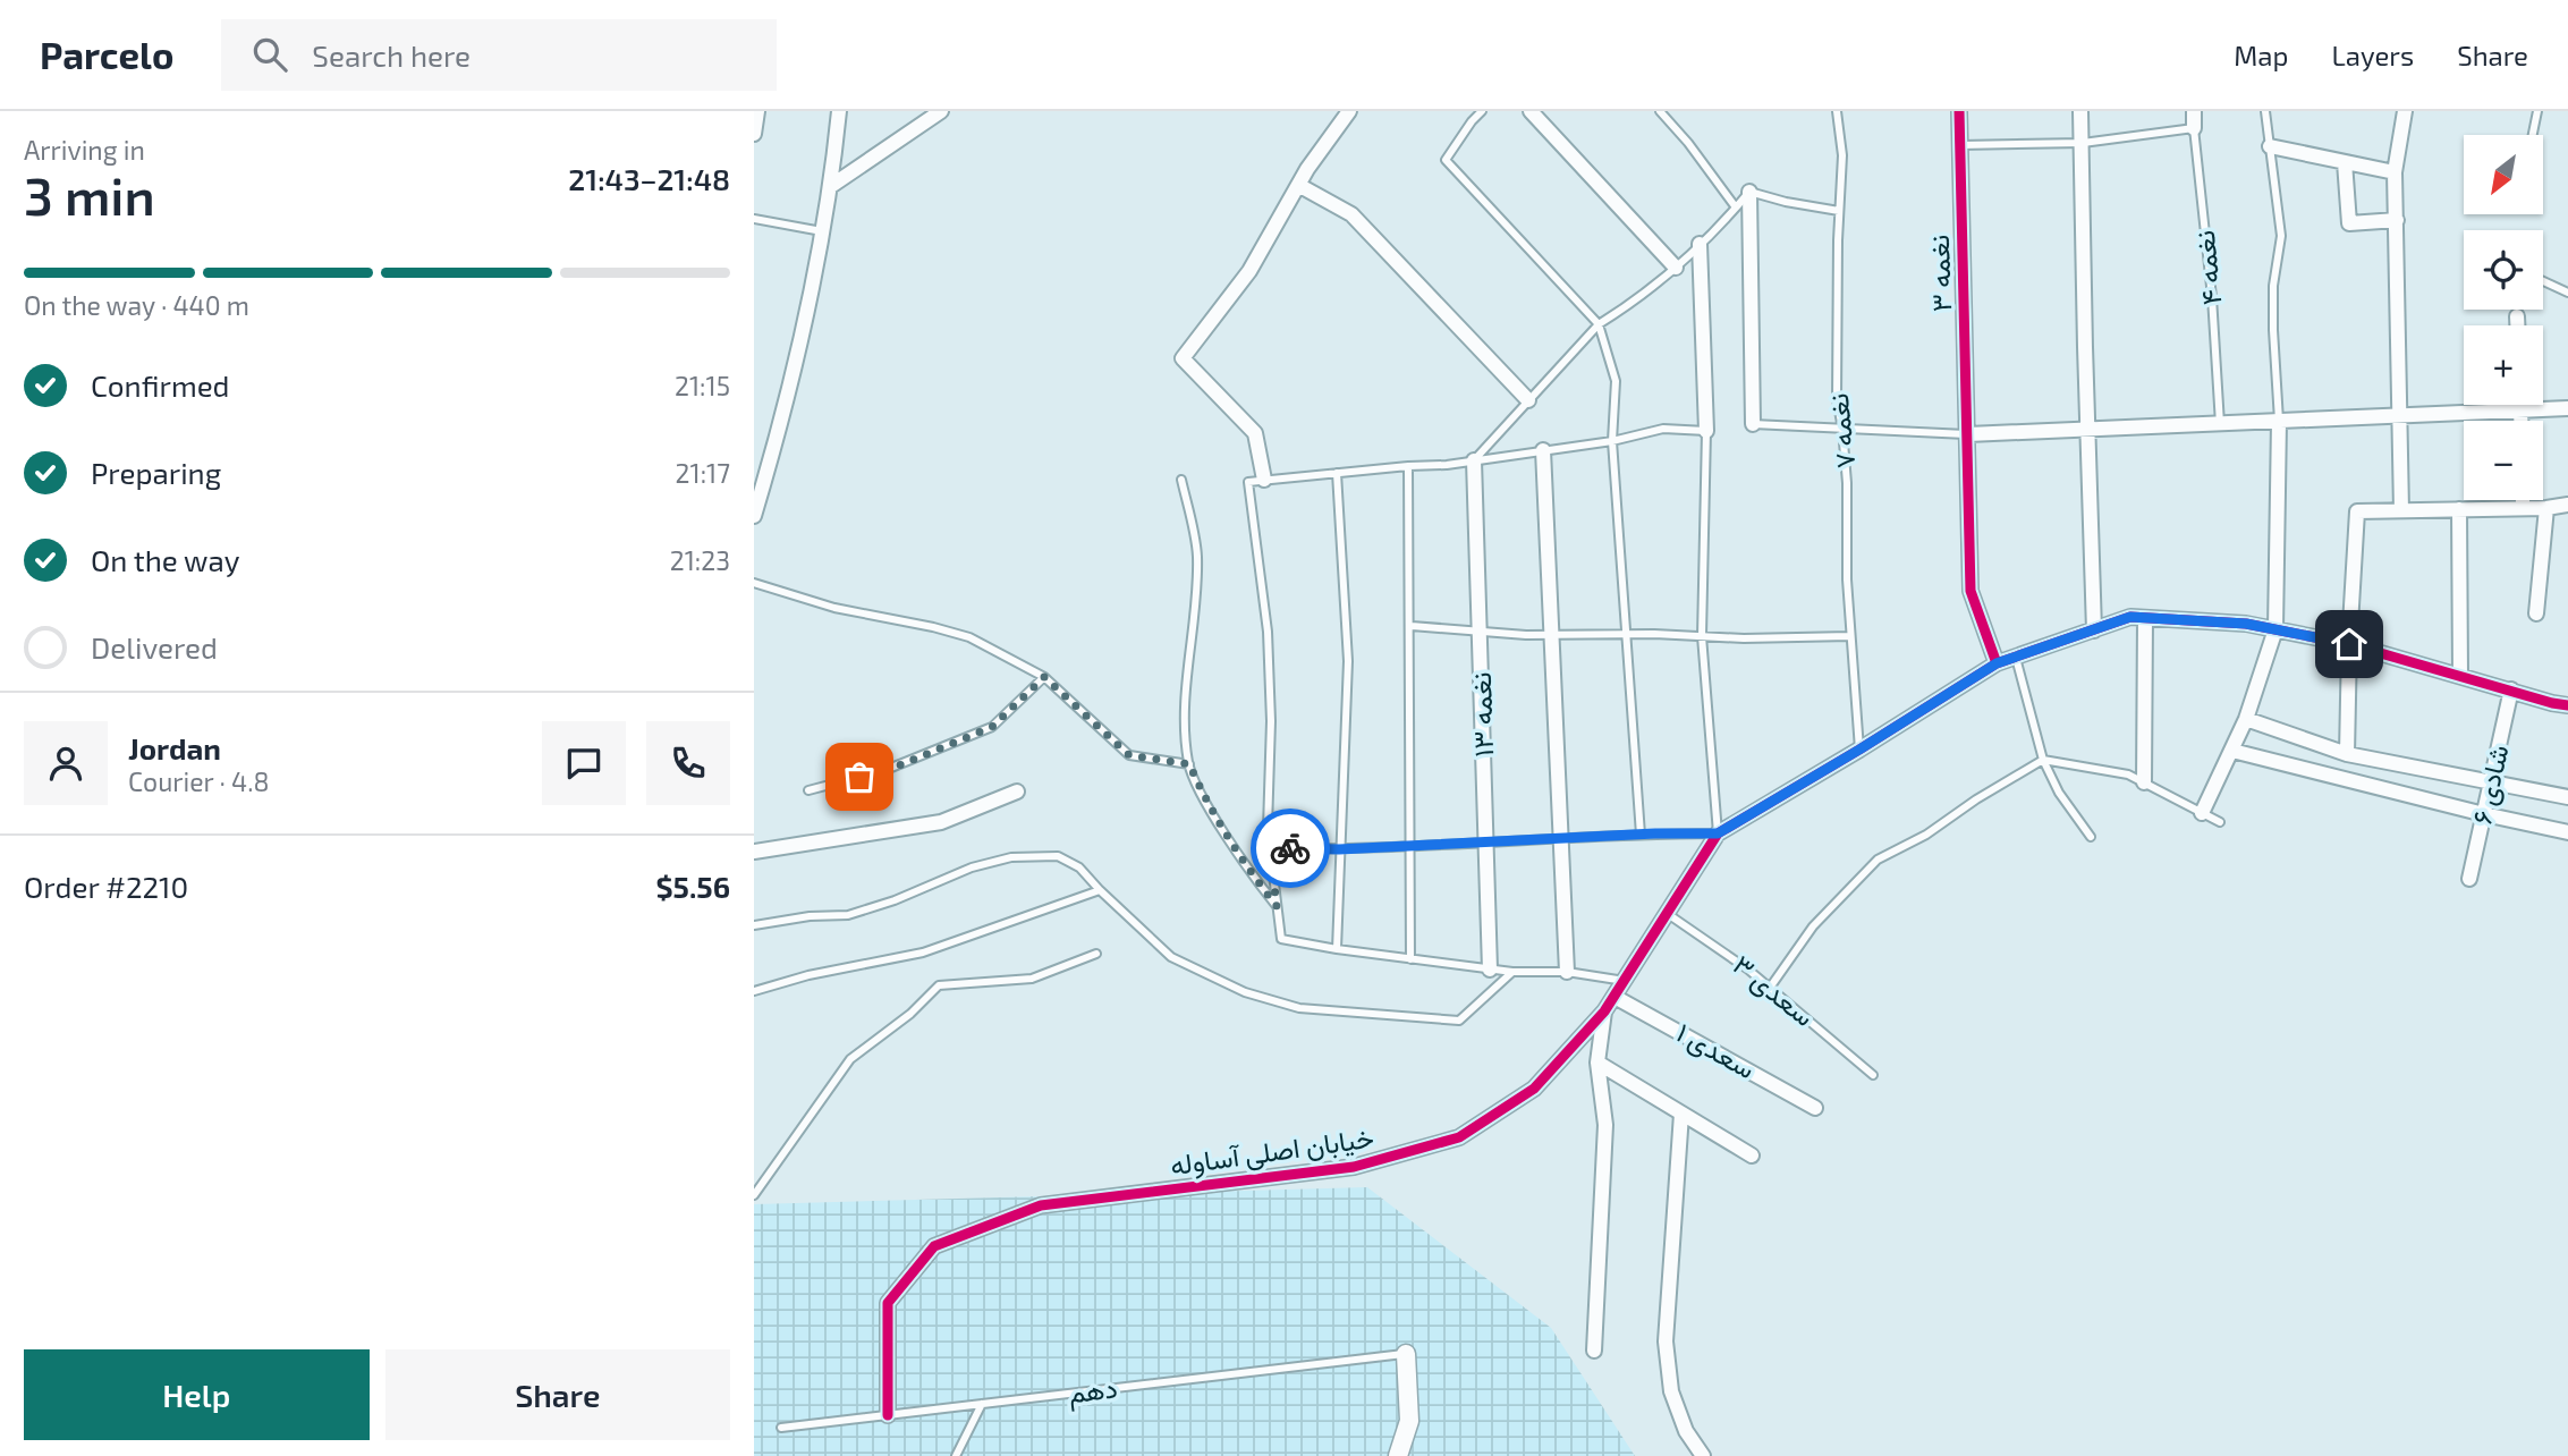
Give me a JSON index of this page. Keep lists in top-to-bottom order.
{
  "streets": {
    "street": [
      "نغمه ۴",
      "نغمه ۳",
      "نغمه ۱۳",
      "شادی ۶",
      "سعدی ۱",
      "خیابان اصلی آساوله"
    ],
    "lane": ["نغمه ۷", "سعدی ۳", "دهم"]
  },
  "crossings": [
    ["نغمه ۷", "خیابان اصلی آساوله"],
    ["شادی ۶", "خیابان اصلی آساوله"],
    ["سعدی ۳", "خیابان اصلی آساوله"],
    ["سعدی ۱", "خیابان اصلی آساوله"],
    ["خیابان اصلی آساوله", "دهم"]
  ],
  "north": "bottom left",
  "page": {
    "header": "Parcelo",
    "search": "Search here",
    "nav": ["Map", "Layers", "Share"],
    "heading": ["3 min", "Arriving in", "21:43–21:48"],
    "panel": [
      "Jordan",
      "Courier · 4.8",
      "Order #2210",
      "$5.56"
    ],
    "map_buttons": ["+", "−"],
    "bar": "On the way · 440 m",
    "list": [
      ["Confirmed", "21:15"],
      ["Preparing", "21:17"],
      ["On the way", "21:23"],
      "Delivered"
    ],
    "buttons": ["Help", "Share"]
  }
}
